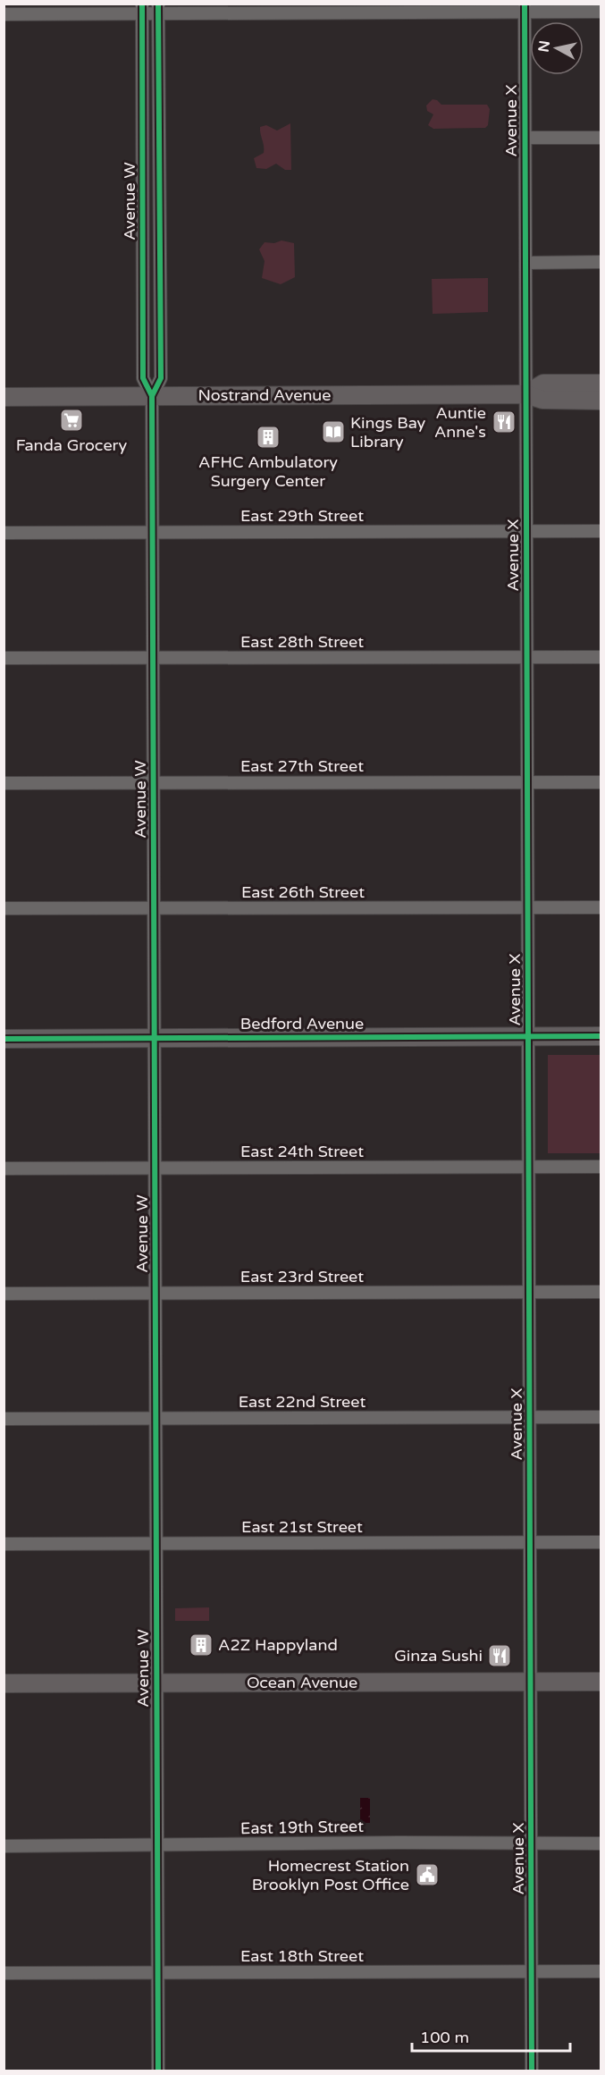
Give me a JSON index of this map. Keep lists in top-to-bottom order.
{
  "streets": {
    "main road": ["Nostrand Avenue", "Bedford Avenue", "Ocean Avenue"],
    "street": [
      "Avenue X",
      "Avenue W",
      "East 29th Street",
      "East 28th Street",
      "East 27th Street",
      "East 26th Street",
      "East 24th Street",
      "East 23rd Street",
      "East 22nd Street",
      "East 21st Street",
      "East 19th Street",
      "East 18th Street"
    ]
  },
  "crossings": [
    ["Avenue X", "Nostrand Avenue"],
    ["Avenue X", "East 29th Street"],
    ["Avenue X", "East 28th Street"],
    ["Avenue X", "East 27th Street"],
    ["Avenue X", "East 26th Street"],
    ["Avenue X", "Bedford Avenue"],
    ["Avenue X", "East 24th Street"],
    ["Avenue X", "East 23rd Street"],
    ["Avenue X", "East 22nd Street"],
    ["Avenue X", "East 21st Street"],
    ["Avenue X", "Ocean Avenue"],
    ["Avenue X", "East 19th Street"],
    ["Avenue X", "East 18th Street"],
    ["Avenue W", "Nostrand Avenue"],
    ["Avenue W", "East 29th Street"],
    ["Avenue W", "East 28th Street"],
    ["Avenue W", "East 27th Street"],
    ["Avenue W", "East 26th Street"],
    ["Avenue W", "Bedford Avenue"],
    ["Avenue W", "East 24th Street"],
    ["Avenue W", "East 23rd Street"],
    ["Avenue W", "East 22nd Street"],
    ["Avenue W", "East 21st Street"],
    ["Avenue W", "Ocean Avenue"],
    ["Avenue W", "East 19th Street"],
    ["Avenue W", "East 18th Street"]
  ],
  "places": {
    "supermarket": ["Fanda Grocery"],
    "restaurant": ["Auntie Anne's", "Ginza Sushi"],
    "library": ["Kings Bay Library"],
    "building": ["AFHC Ambulatory Surgery Center", "A2Z Happyland"],
    "public building": ["Homecrest Station Brooklyn Post Office"]
  },
  "scale_bar": "100 m",
  "north": "left"
}
